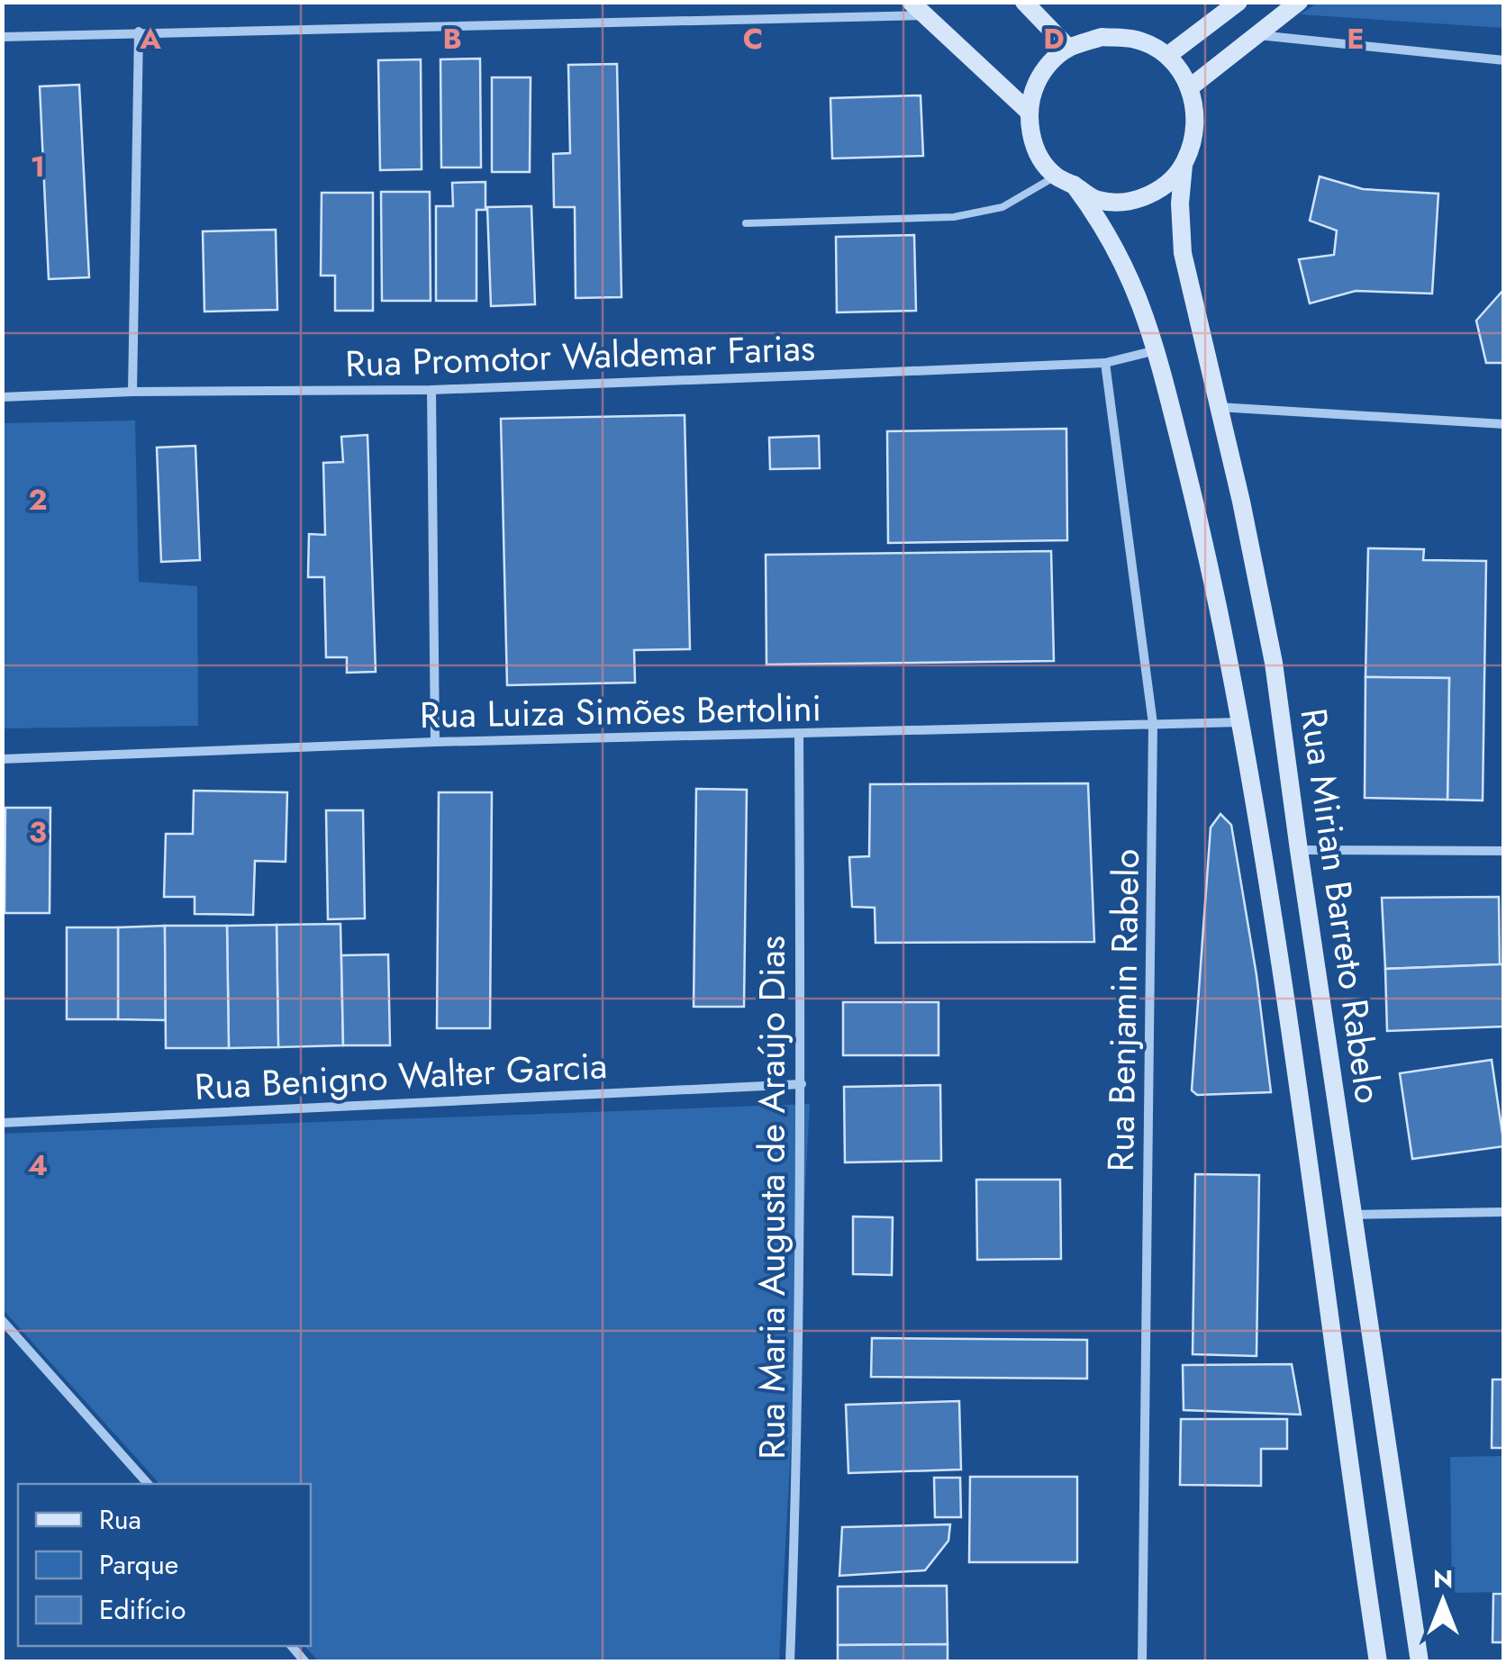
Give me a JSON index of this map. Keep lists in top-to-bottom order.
{
  "streets": {
    "main road": ["Rua Mirian Barreto Rabelo"],
    "street": [
      "Rua Promotor Waldemar Farias",
      "Rua Luiza Simões Bertolini",
      "Rua Benjamin Rabelo",
      "Rua Benigno Walter Garcia",
      "Rua Maria Augusta de Araújo Dias"
    ]
  },
  "crossings": [
    ["Rua Promotor Waldemar Farias", "Rua Mirian Barreto Rabelo"],
    ["Rua Promotor Waldemar Farias", "Rua Benjamin Rabelo"],
    ["Rua Luiza Simões Bertolini", "Rua Mirian Barreto Rabelo"],
    ["Rua Luiza Simões Bertolini", "Rua Benjamin Rabelo"],
    ["Rua Luiza Simões Bertolini", "Rua Maria Augusta de Araújo Dias"],
    ["Rua Benigno Walter Garcia", "Rua Maria Augusta de Araújo Dias"]
  ],
  "legend": ["Rua", "Parque", "Edifício"],
  "north": "top",
  "grid": {
    "columns": [
      "A",
      "B",
      "C",
      "D",
      "E"
    ],
    "rows": [
      "1",
      "2",
      "3",
      "4"
    ]
  }
}
